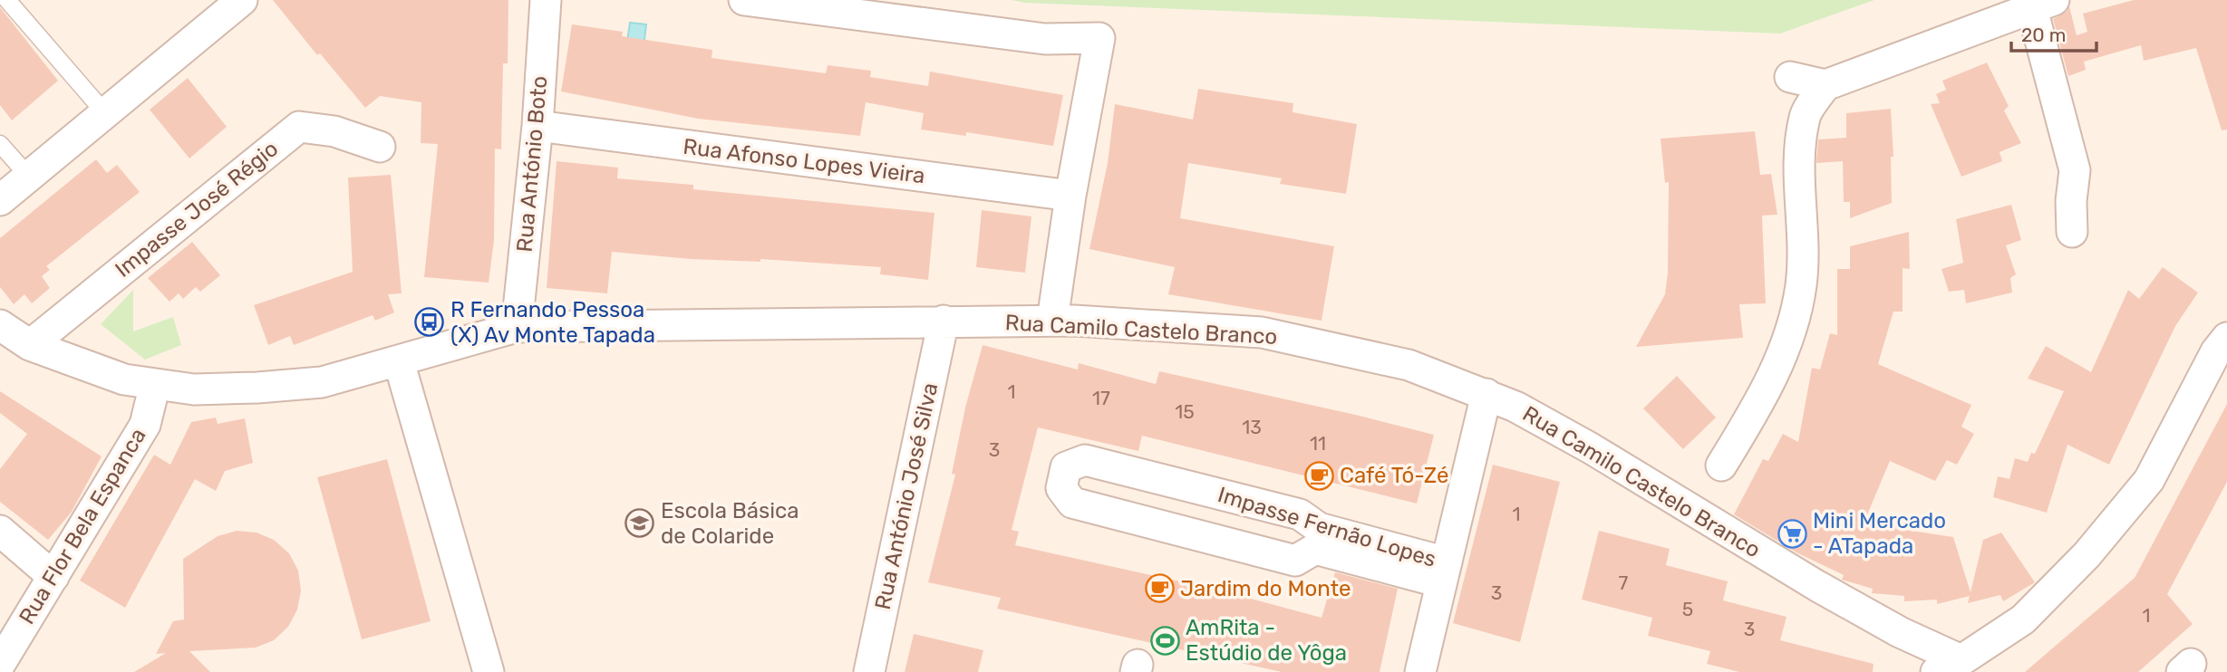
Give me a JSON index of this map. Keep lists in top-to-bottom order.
{
  "streets": {
    "street": [
      "Rua Afonso Lopes Vieira",
      "Rua António Boto",
      "Impasse José Régio",
      "Rua Camilo Castelo Branco",
      "Rua António José Silva",
      "Rua Flor Bela Espanca",
      "Impasse Fernão Lopes"
    ]
  },
  "crossings": [
    ["Rua Afonso Lopes Vieira", "Rua António Boto"],
    ["Rua António Boto", "Rua Camilo Castelo Branco"],
    ["Impasse José Régio", "Rua Camilo Castelo Branco"],
    ["Rua Camilo Castelo Branco", "Rua António José Silva"],
    ["Rua Camilo Castelo Branco", "Rua Flor Bela Espanca"]
  ],
  "places": {
    "bus stop": ["R Fernando Pessoa (X) Av Monte Tapada"],
    "cafe": ["Café Tó-Zé", "Jardim do Monte"],
    "school or university": ["Escola Básica de Colaride"],
    "supermarket": ["Mini Mercado - ATapada"],
    "sports": ["AmRita - Estúdio de Yôga"]
  },
  "house_numbers": [
    "1",
    "17",
    "15",
    "13",
    "11",
    "3",
    "1",
    "7",
    "3",
    "5",
    "1",
    "3"
  ],
  "scale_bar": "20 m"
}
